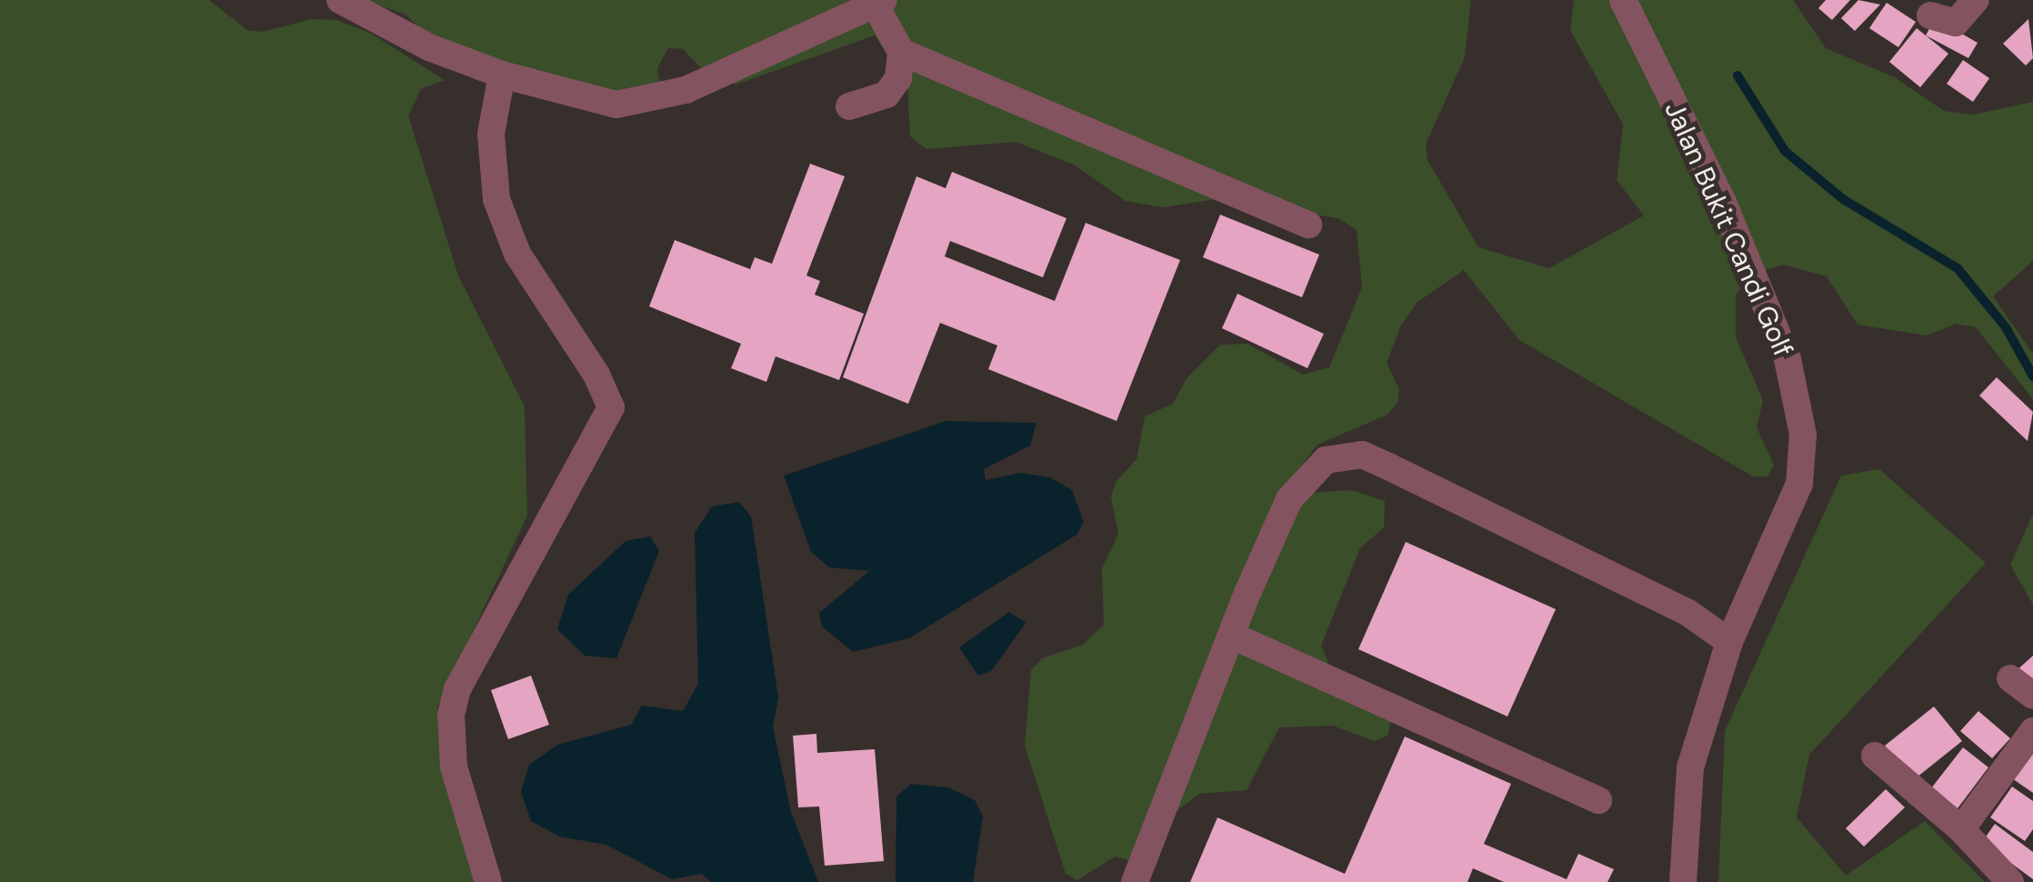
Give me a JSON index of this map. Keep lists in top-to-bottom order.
{
  "streets": {
    "street": ["Jalan Bukit Candi Golf"]
  }
}
